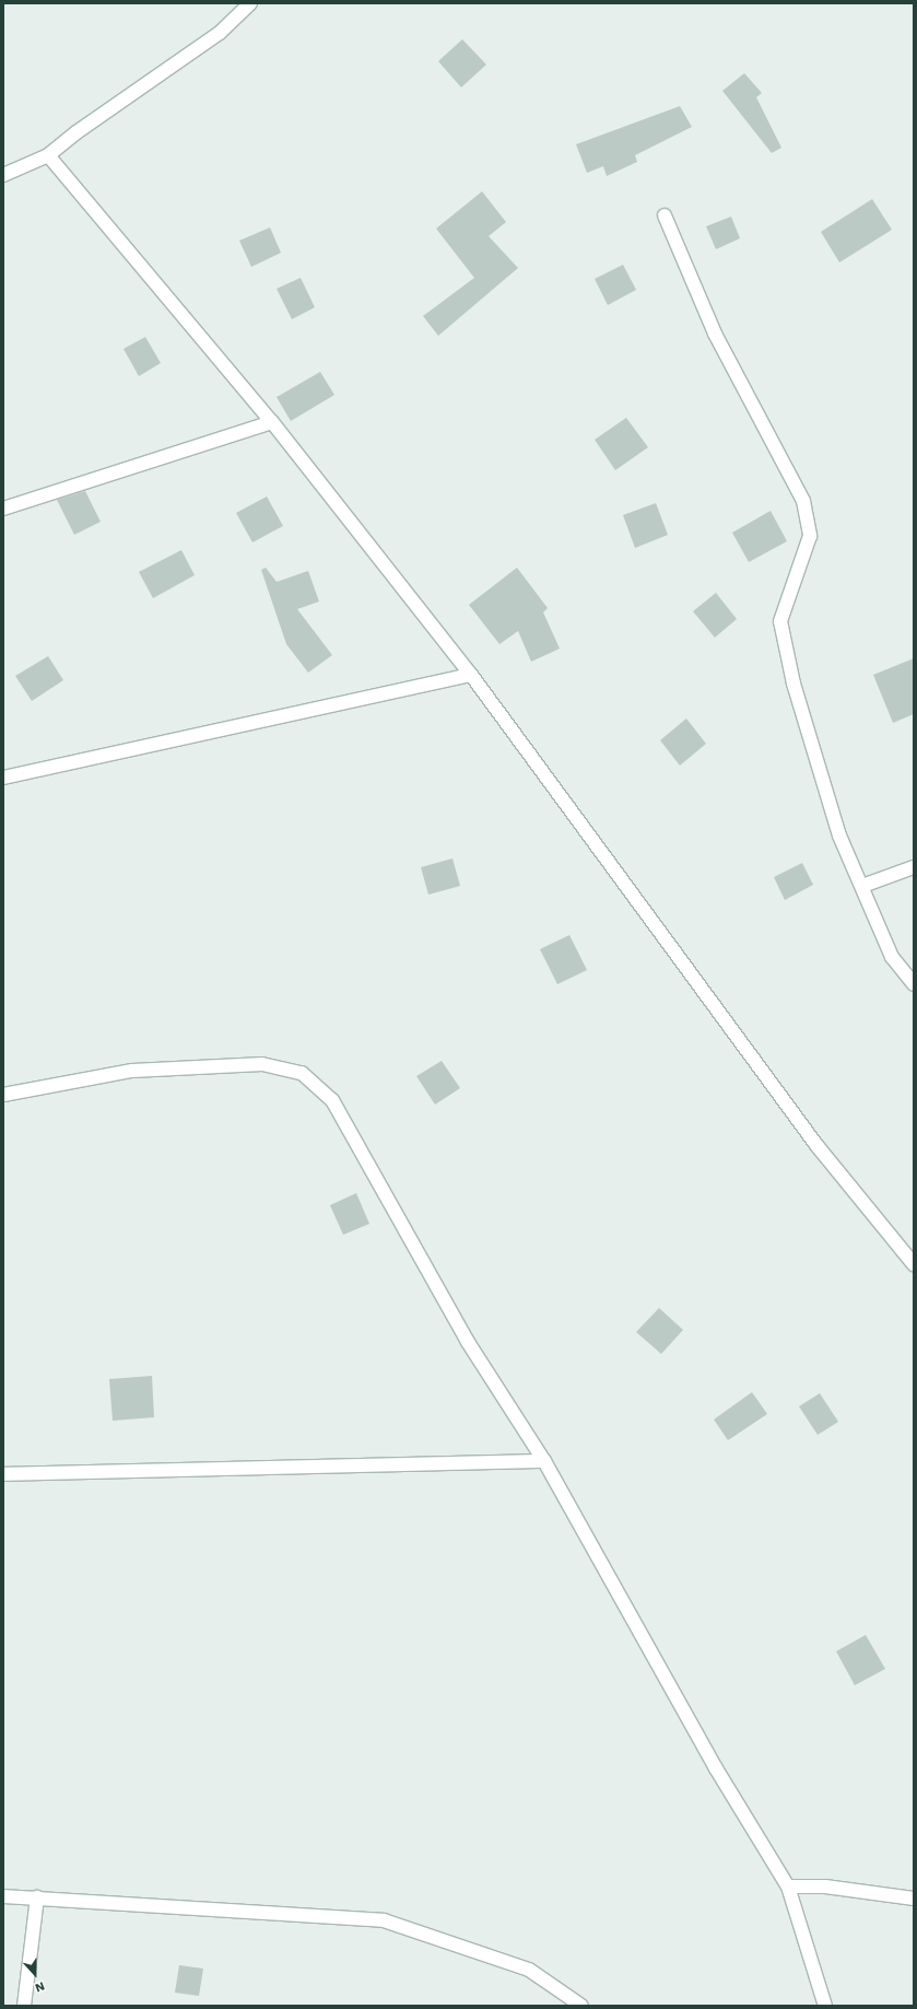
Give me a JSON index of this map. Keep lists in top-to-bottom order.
{
  "north": "bottom"
}
